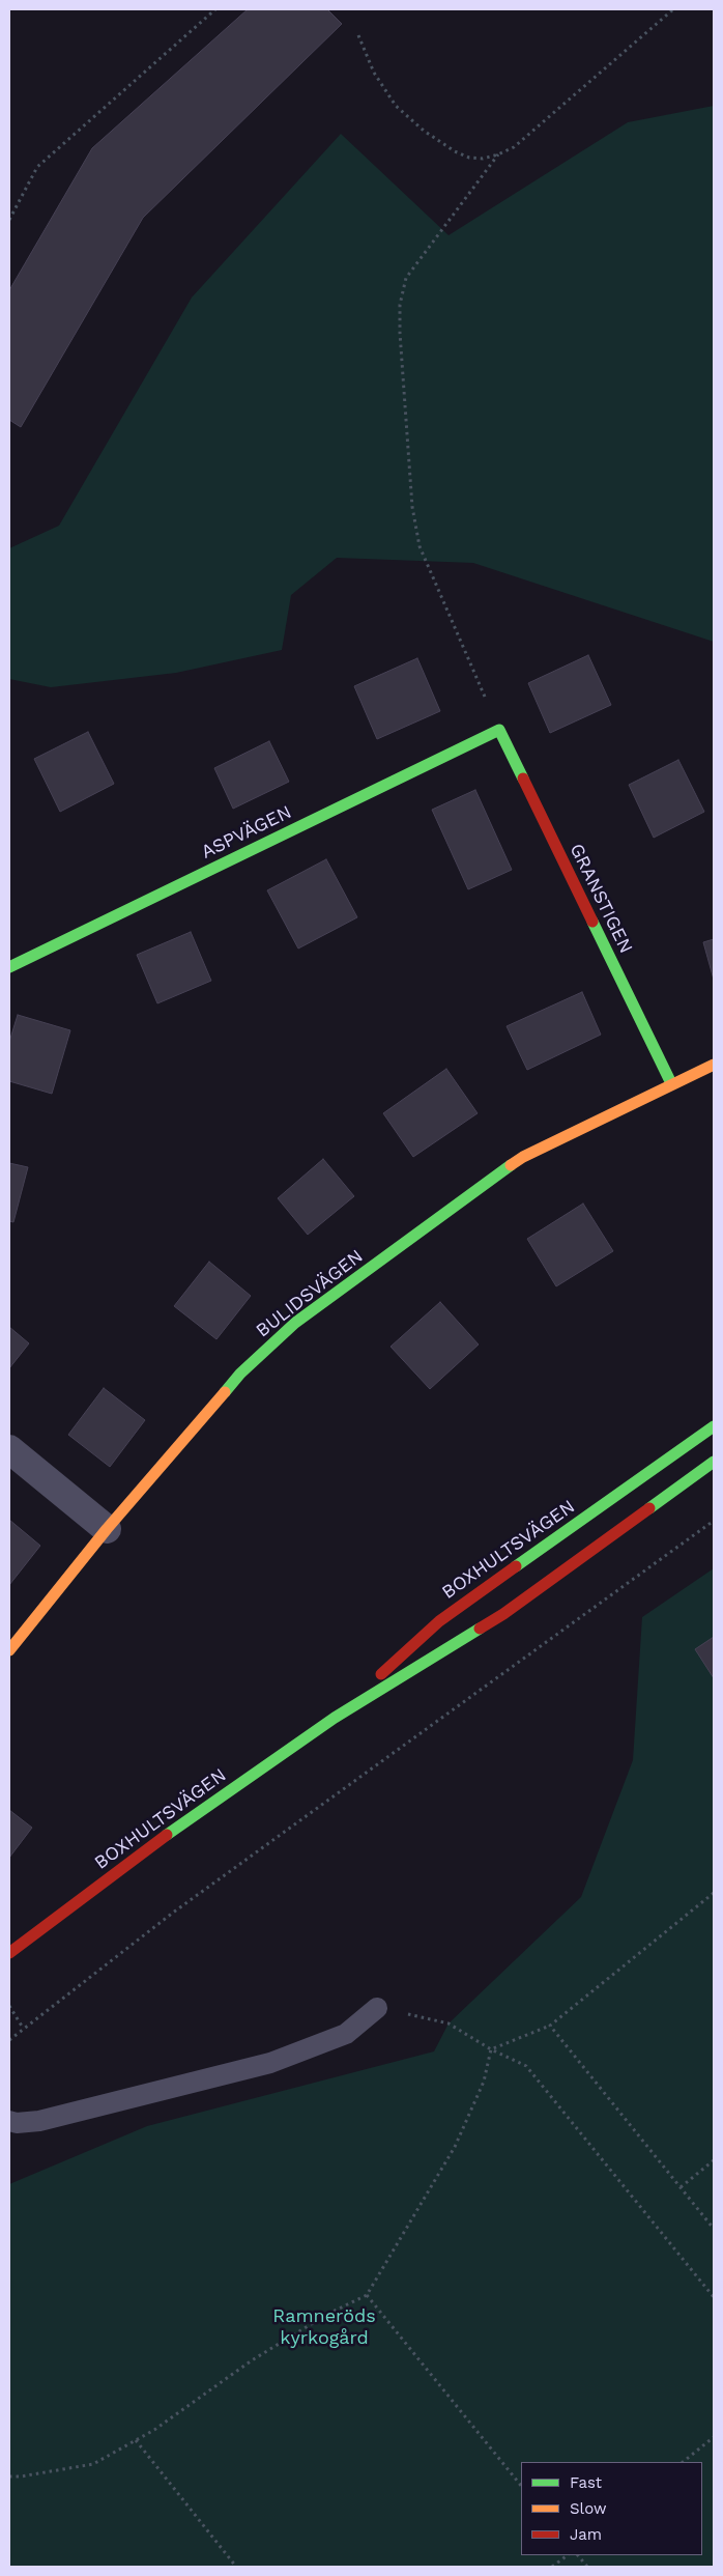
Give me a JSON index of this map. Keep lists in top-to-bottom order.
{
  "streets": {
    "street": [
      "ASPVÄGEN",
      "GRANSTIGEN",
      "BULIDSVÄGEN",
      "BOXHULTSVÄGEN"
    ]
  },
  "crossings": [
    ["ASPVÄGEN", "GRANSTIGEN"],
    ["GRANSTIGEN", "BULIDSVÄGEN"]
  ],
  "parks": ["Ramneröds kyrkogård"],
  "legend": ["Fast", "Slow", "Jam"]
}
